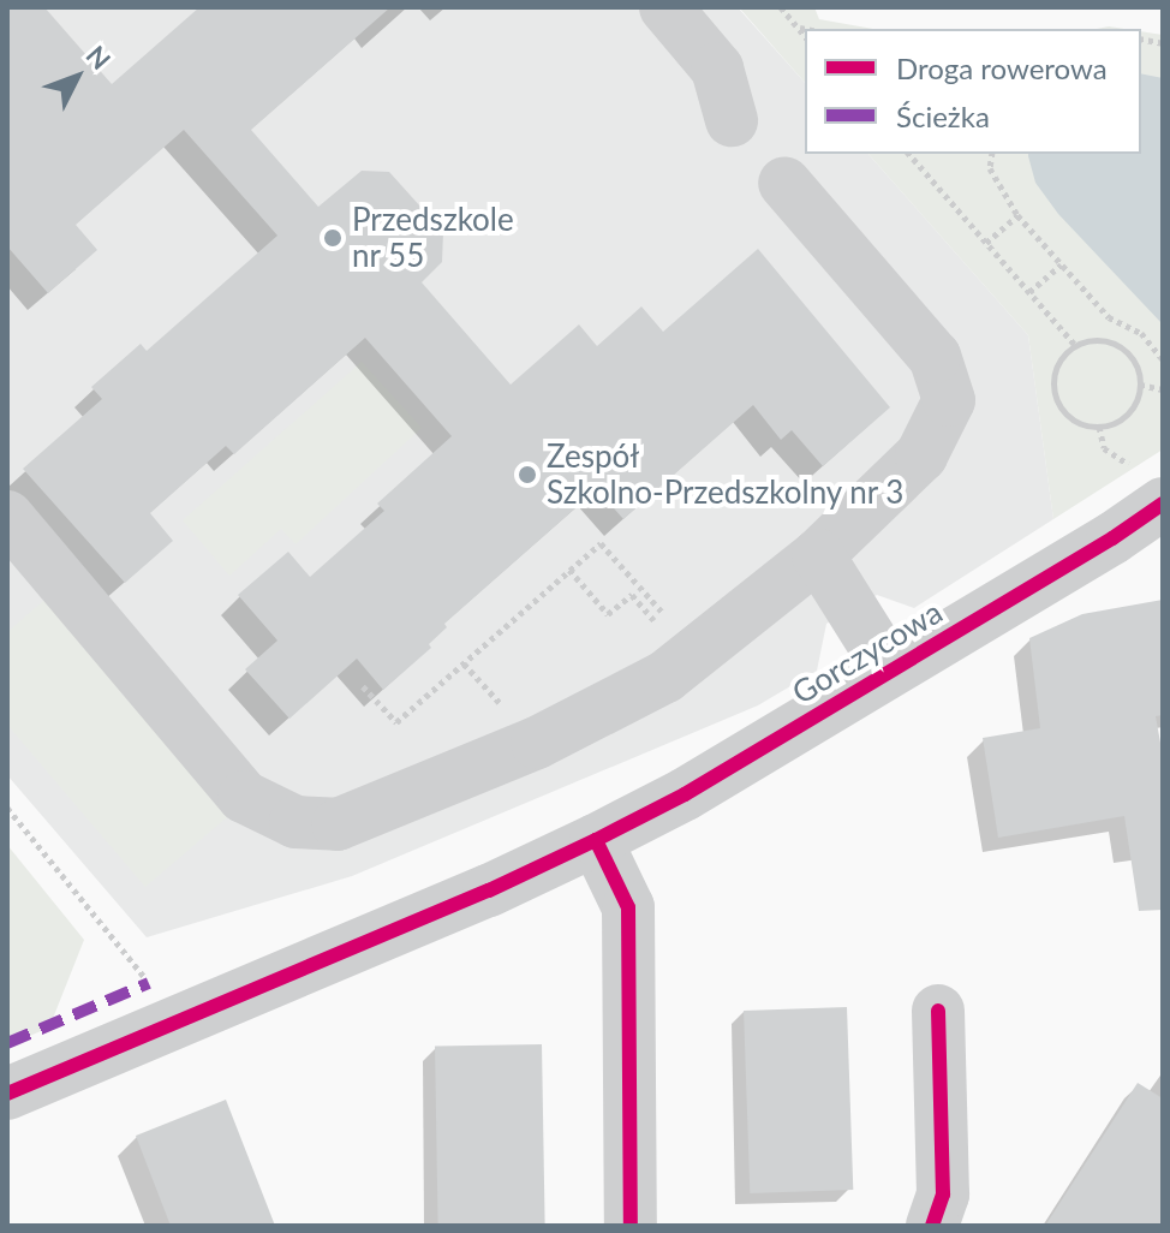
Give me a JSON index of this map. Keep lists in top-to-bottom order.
{
  "streets": {
    "street": ["Gorczycowa"]
  },
  "places": ["Przedszkole nr 55", "Zespół Szkolno-Przedszkolny nr 3"],
  "legend": ["Droga rowerowa", "Ścieżka"],
  "north": "top right"
}
